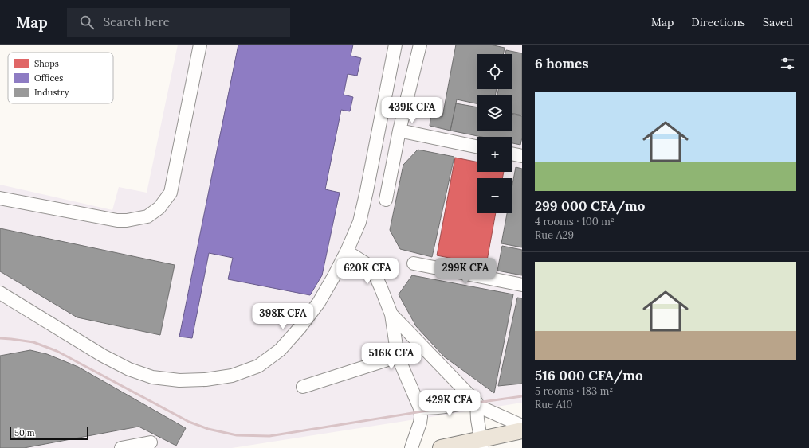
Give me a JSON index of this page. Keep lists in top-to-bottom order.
{
  "legend": ["Shops", "Offices", "Industry"],
  "scale_bar": "50 m",
  "page": {
    "header": "Map",
    "search": "Search here",
    "nav": ["Map", "Directions", "Saved"],
    "heading": "6 homes",
    "map_buttons": ["+", "−"],
    "list": [
      {
        "name": "299 000 CFA/mo",
        "note": "4 rooms · 100 m² · Rue A29"
      },
      {
        "name": "516 000 CFA/mo",
        "note": "5 rooms · 183 m² · Rue A10"
      }
    ],
    "price": [
      "439K CFA",
      "620K CFA",
      "299K CFA",
      "398K CFA",
      "516K CFA",
      "429K CFA"
    ],
    "scale": "50 m"
  }
}
